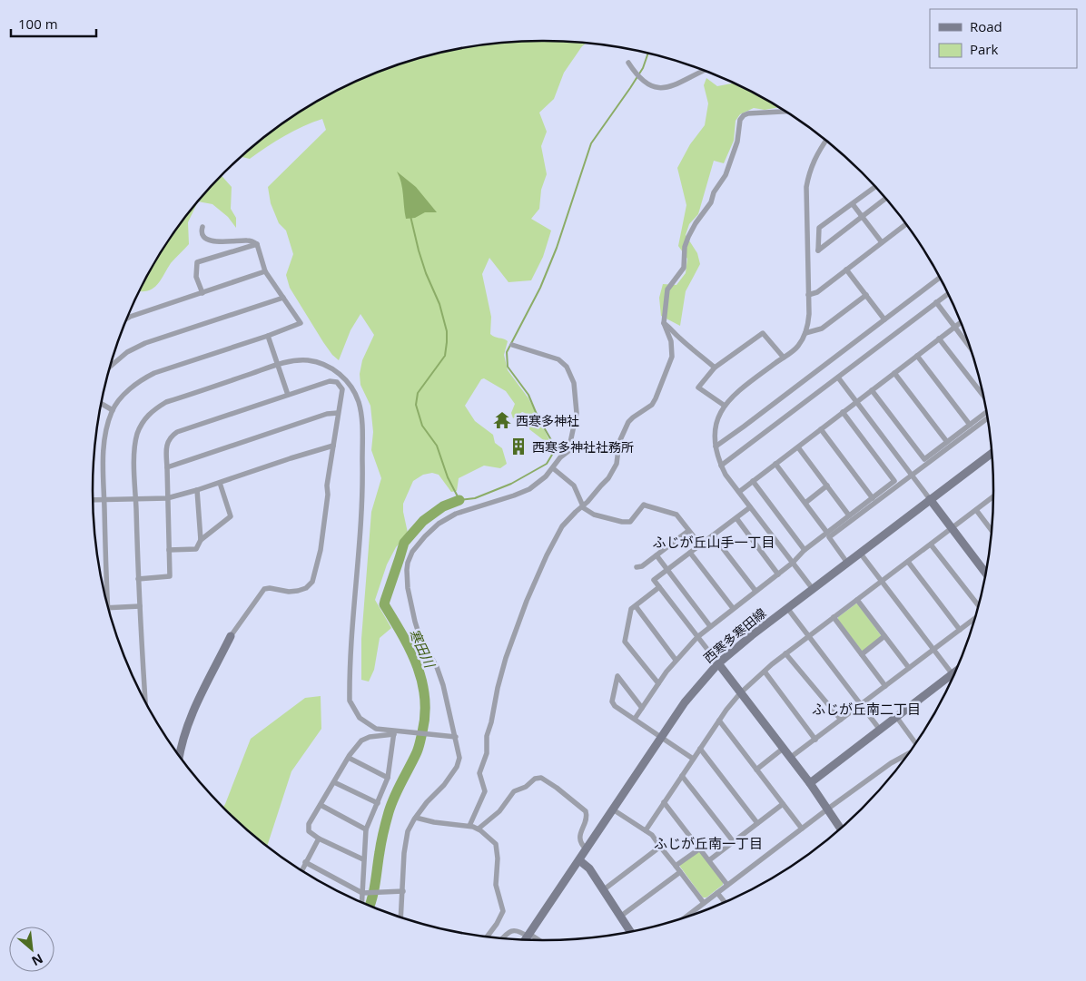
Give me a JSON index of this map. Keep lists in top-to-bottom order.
{
  "streets": {
    "street": ["西寒多寒田線"]
  },
  "districts": ["ふじが丘山手一丁目", "ふじが丘南二丁目", "ふじが丘南一丁目"],
  "water": ["寒田川"],
  "places": {
    "temple": ["西寒多神社"],
    "building": ["西寒多神社社務所"]
  },
  "legend": ["Road", "Park"],
  "scale_bar": "100 m",
  "north": "bottom right"
}
